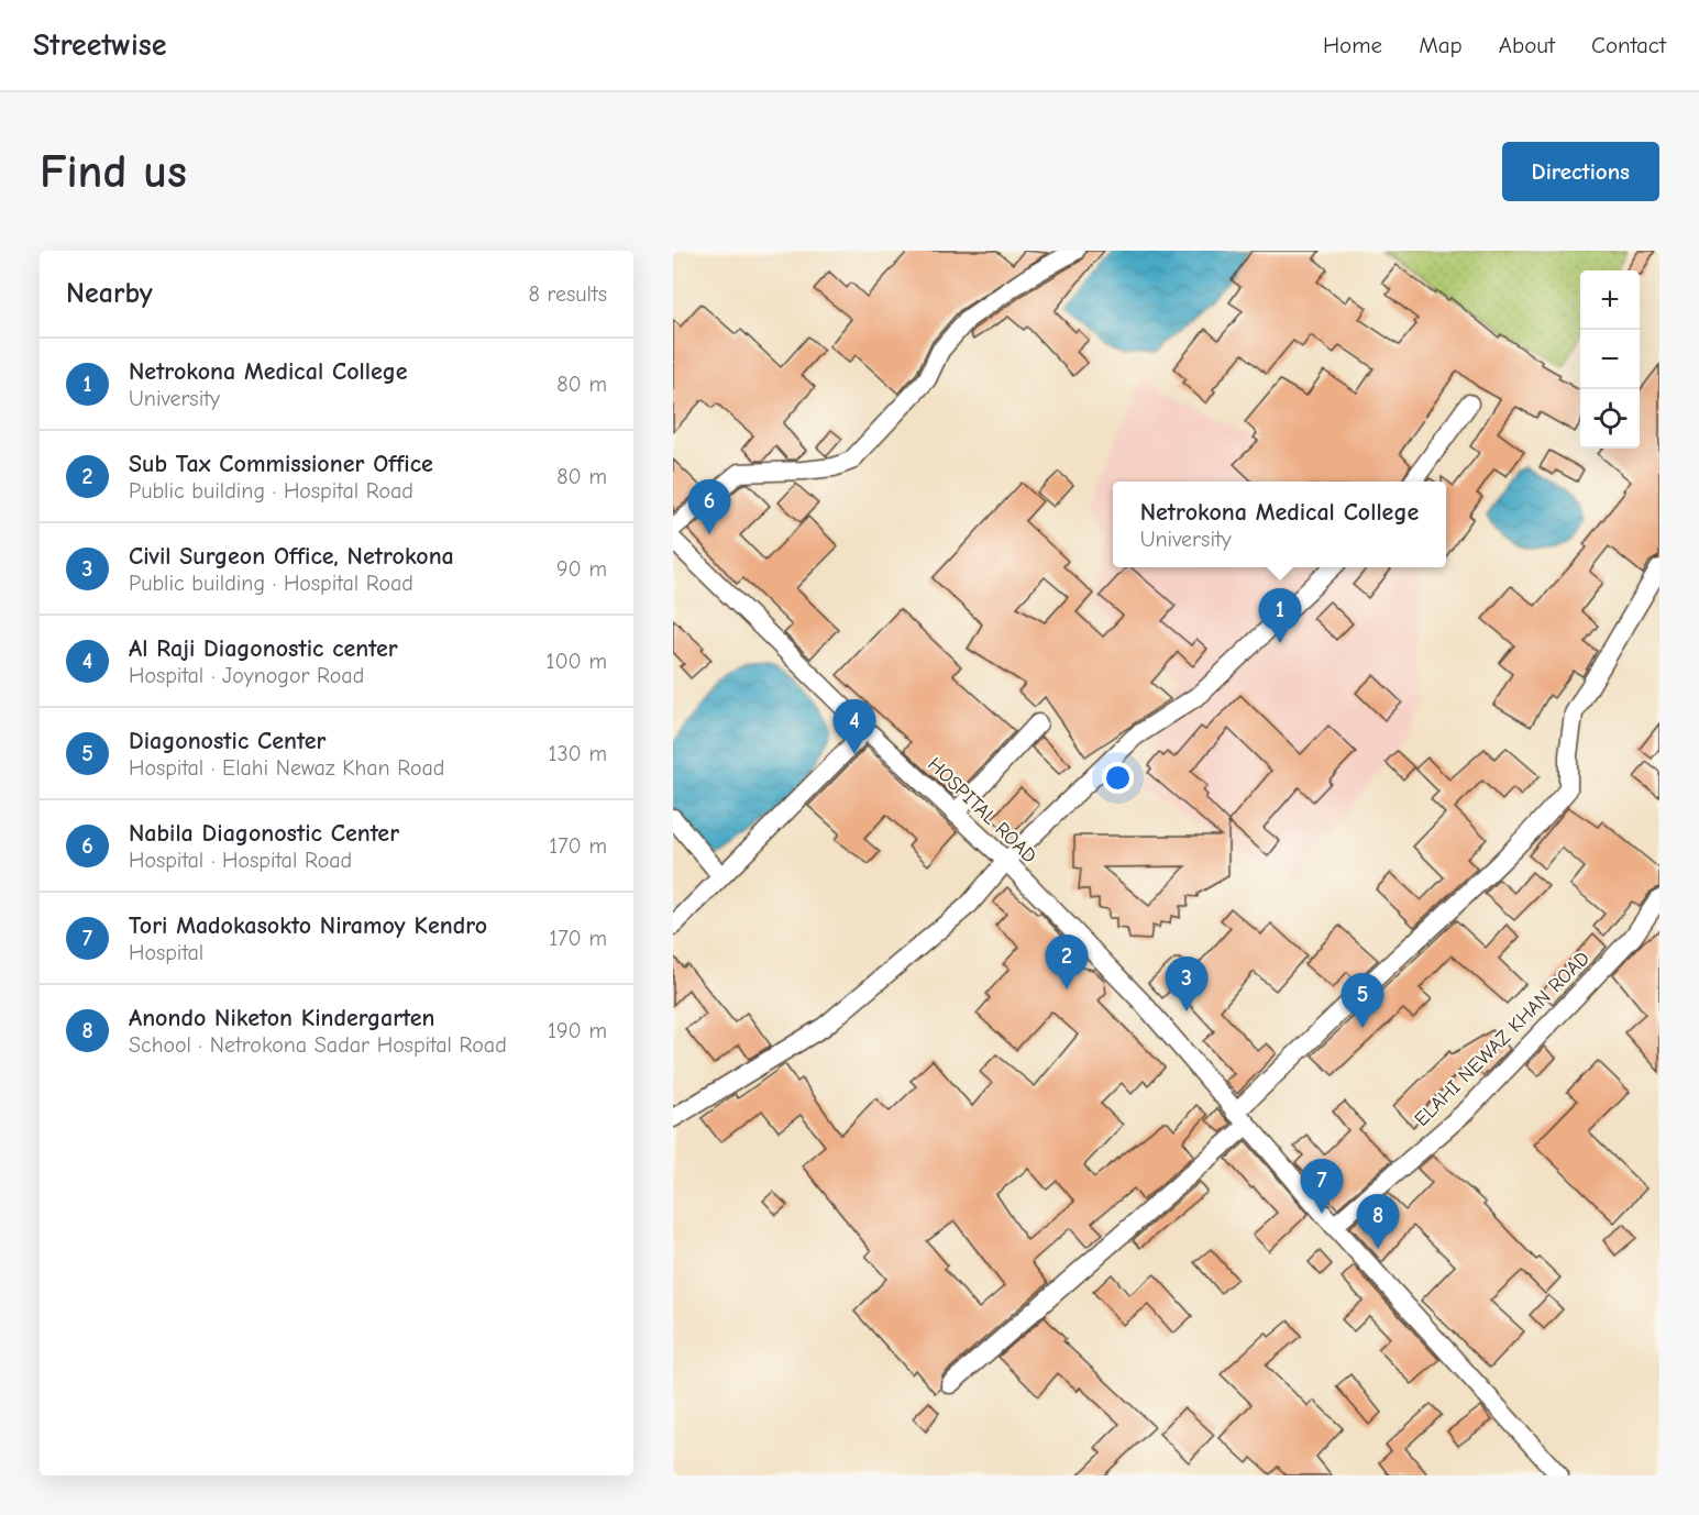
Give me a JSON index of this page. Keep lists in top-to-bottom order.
{
  "streets": {
    "street": ["HOSPITAL ROAD", "ELAHI NEWAZ KHAN ROAD"]
  },
  "crossings": [
    ["HOSPITAL ROAD", "ELAHI NEWAZ KHAN ROAD"]
  ],
  "page": {
    "header": "Streetwise",
    "nav": [
      "Home",
      "Map",
      "About",
      "Contact"
    ],
    "buttons": "Directions",
    "title": "Find us",
    "heading": ["Nearby", "8 results"],
    "map_buttons": ["+", "−"],
    "list": [
      {
        "mark": "1",
        "name": "Netrokona Medical College",
        "note": "University",
        "value": "80 m"
      },
      {
        "mark": "2",
        "name": "Sub Tax Commissioner Office",
        "note": "Public building · Hospital Road",
        "value": "80 m"
      },
      {
        "mark": "3",
        "name": "Civil Surgeon Office, Netrokona",
        "note": "Public building · Hospital Road",
        "value": "90 m"
      },
      {
        "mark": "4",
        "name": "Al Raji Diagonostic center",
        "note": "Hospital · Joynogor Road",
        "value": "100 m"
      },
      {
        "mark": "5",
        "name": "Diagonostic Center",
        "note": "Hospital · Elahi Newaz Khan Road",
        "value": "130 m"
      },
      {
        "mark": "6",
        "name": "Nabila Diagonostic Center",
        "note": "Hospital · Hospital Road",
        "value": "170 m"
      },
      {
        "mark": "7",
        "name": "Tori Madokasokto Niramoy Kendro",
        "note": "Hospital",
        "value": "170 m"
      },
      {
        "mark": "8",
        "name": "Anondo Niketon Kindergarten",
        "note": "School · Netrokona Sadar Hospital Road",
        "value": "190 m"
      }
    ],
    "pins": [
      "6",
      "1",
      "4",
      "2",
      "3",
      "5",
      "7",
      "8"
    ],
    "popup": ["Netrokona Medical College", "University"]
  }
}
